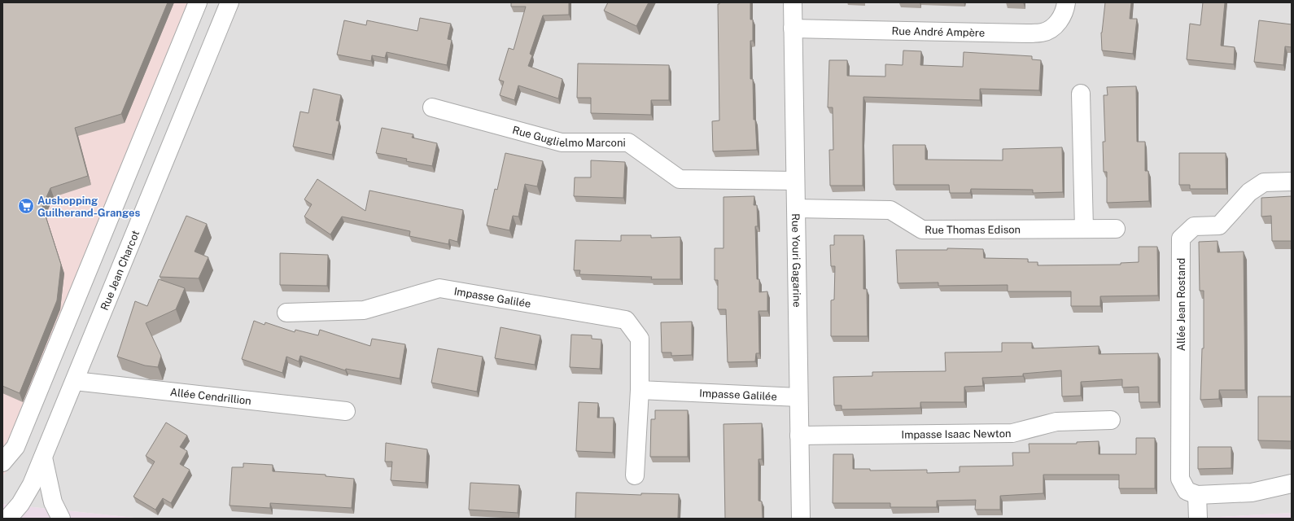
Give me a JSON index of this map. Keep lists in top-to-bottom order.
{
  "streets": {
    "street": [
      "Rue André Ampère",
      "Rue Guglielmo Marconi",
      "Rue Thomas Edison",
      "Rue Youri Gagarine",
      "Rue Jean Charcot",
      "Impasse Galilée",
      "Allée Jean Rostand",
      "Allée Cendrillion",
      "Impasse Isaac Newton"
    ]
  },
  "crossings": [
    ["Rue André Ampère", "Rue Youri Gagarine"],
    ["Rue Guglielmo Marconi", "Rue Youri Gagarine"],
    ["Rue Thomas Edison", "Rue Youri Gagarine"],
    ["Rue Youri Gagarine", "Impasse Galilée"],
    ["Rue Youri Gagarine", "Impasse Isaac Newton"],
    ["Rue Jean Charcot", "Allée Cendrillion"]
  ],
  "places": {
    "supermarket": ["Aushopping Guilherand-Granges"]
  }
}
